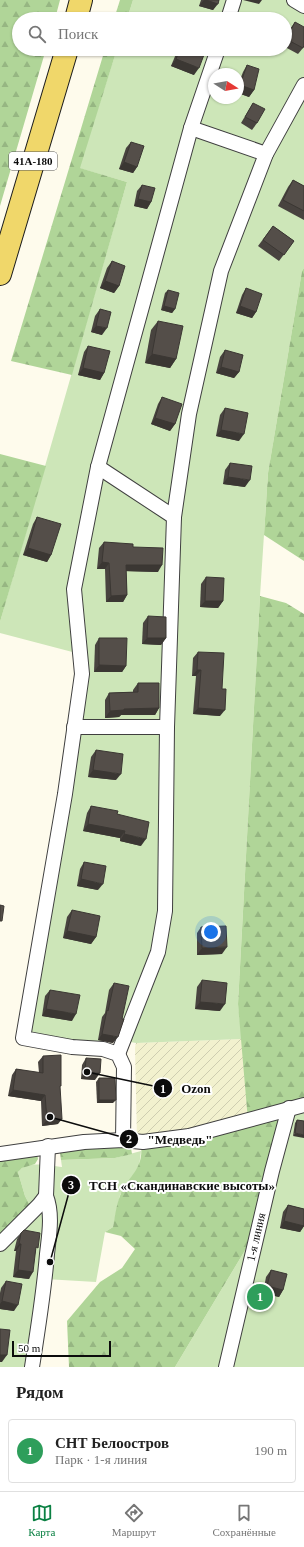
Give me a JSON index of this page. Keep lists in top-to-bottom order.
{
  "streets": {
    "main road": ["41А-180"],
    "street": ["1-я линия"]
  },
  "places": ["Ozon", "\"Медведь\"", "ТСН «Скандинавские высоты»"],
  "scale_bar": "50 m",
  "north": "right",
  "page": {
    "search": "Поиск",
    "pins": "1",
    "scale": "50 m",
    "heading": "Рядом",
    "list": [
      {
        "mark": "1",
        "name": "СНТ Белоостров",
        "note": "Парк · 1-я линия",
        "value": "190 m"
      }
    ],
    "nav": ["Карта", "Маршрут", "Сохранённые"]
  }
}
